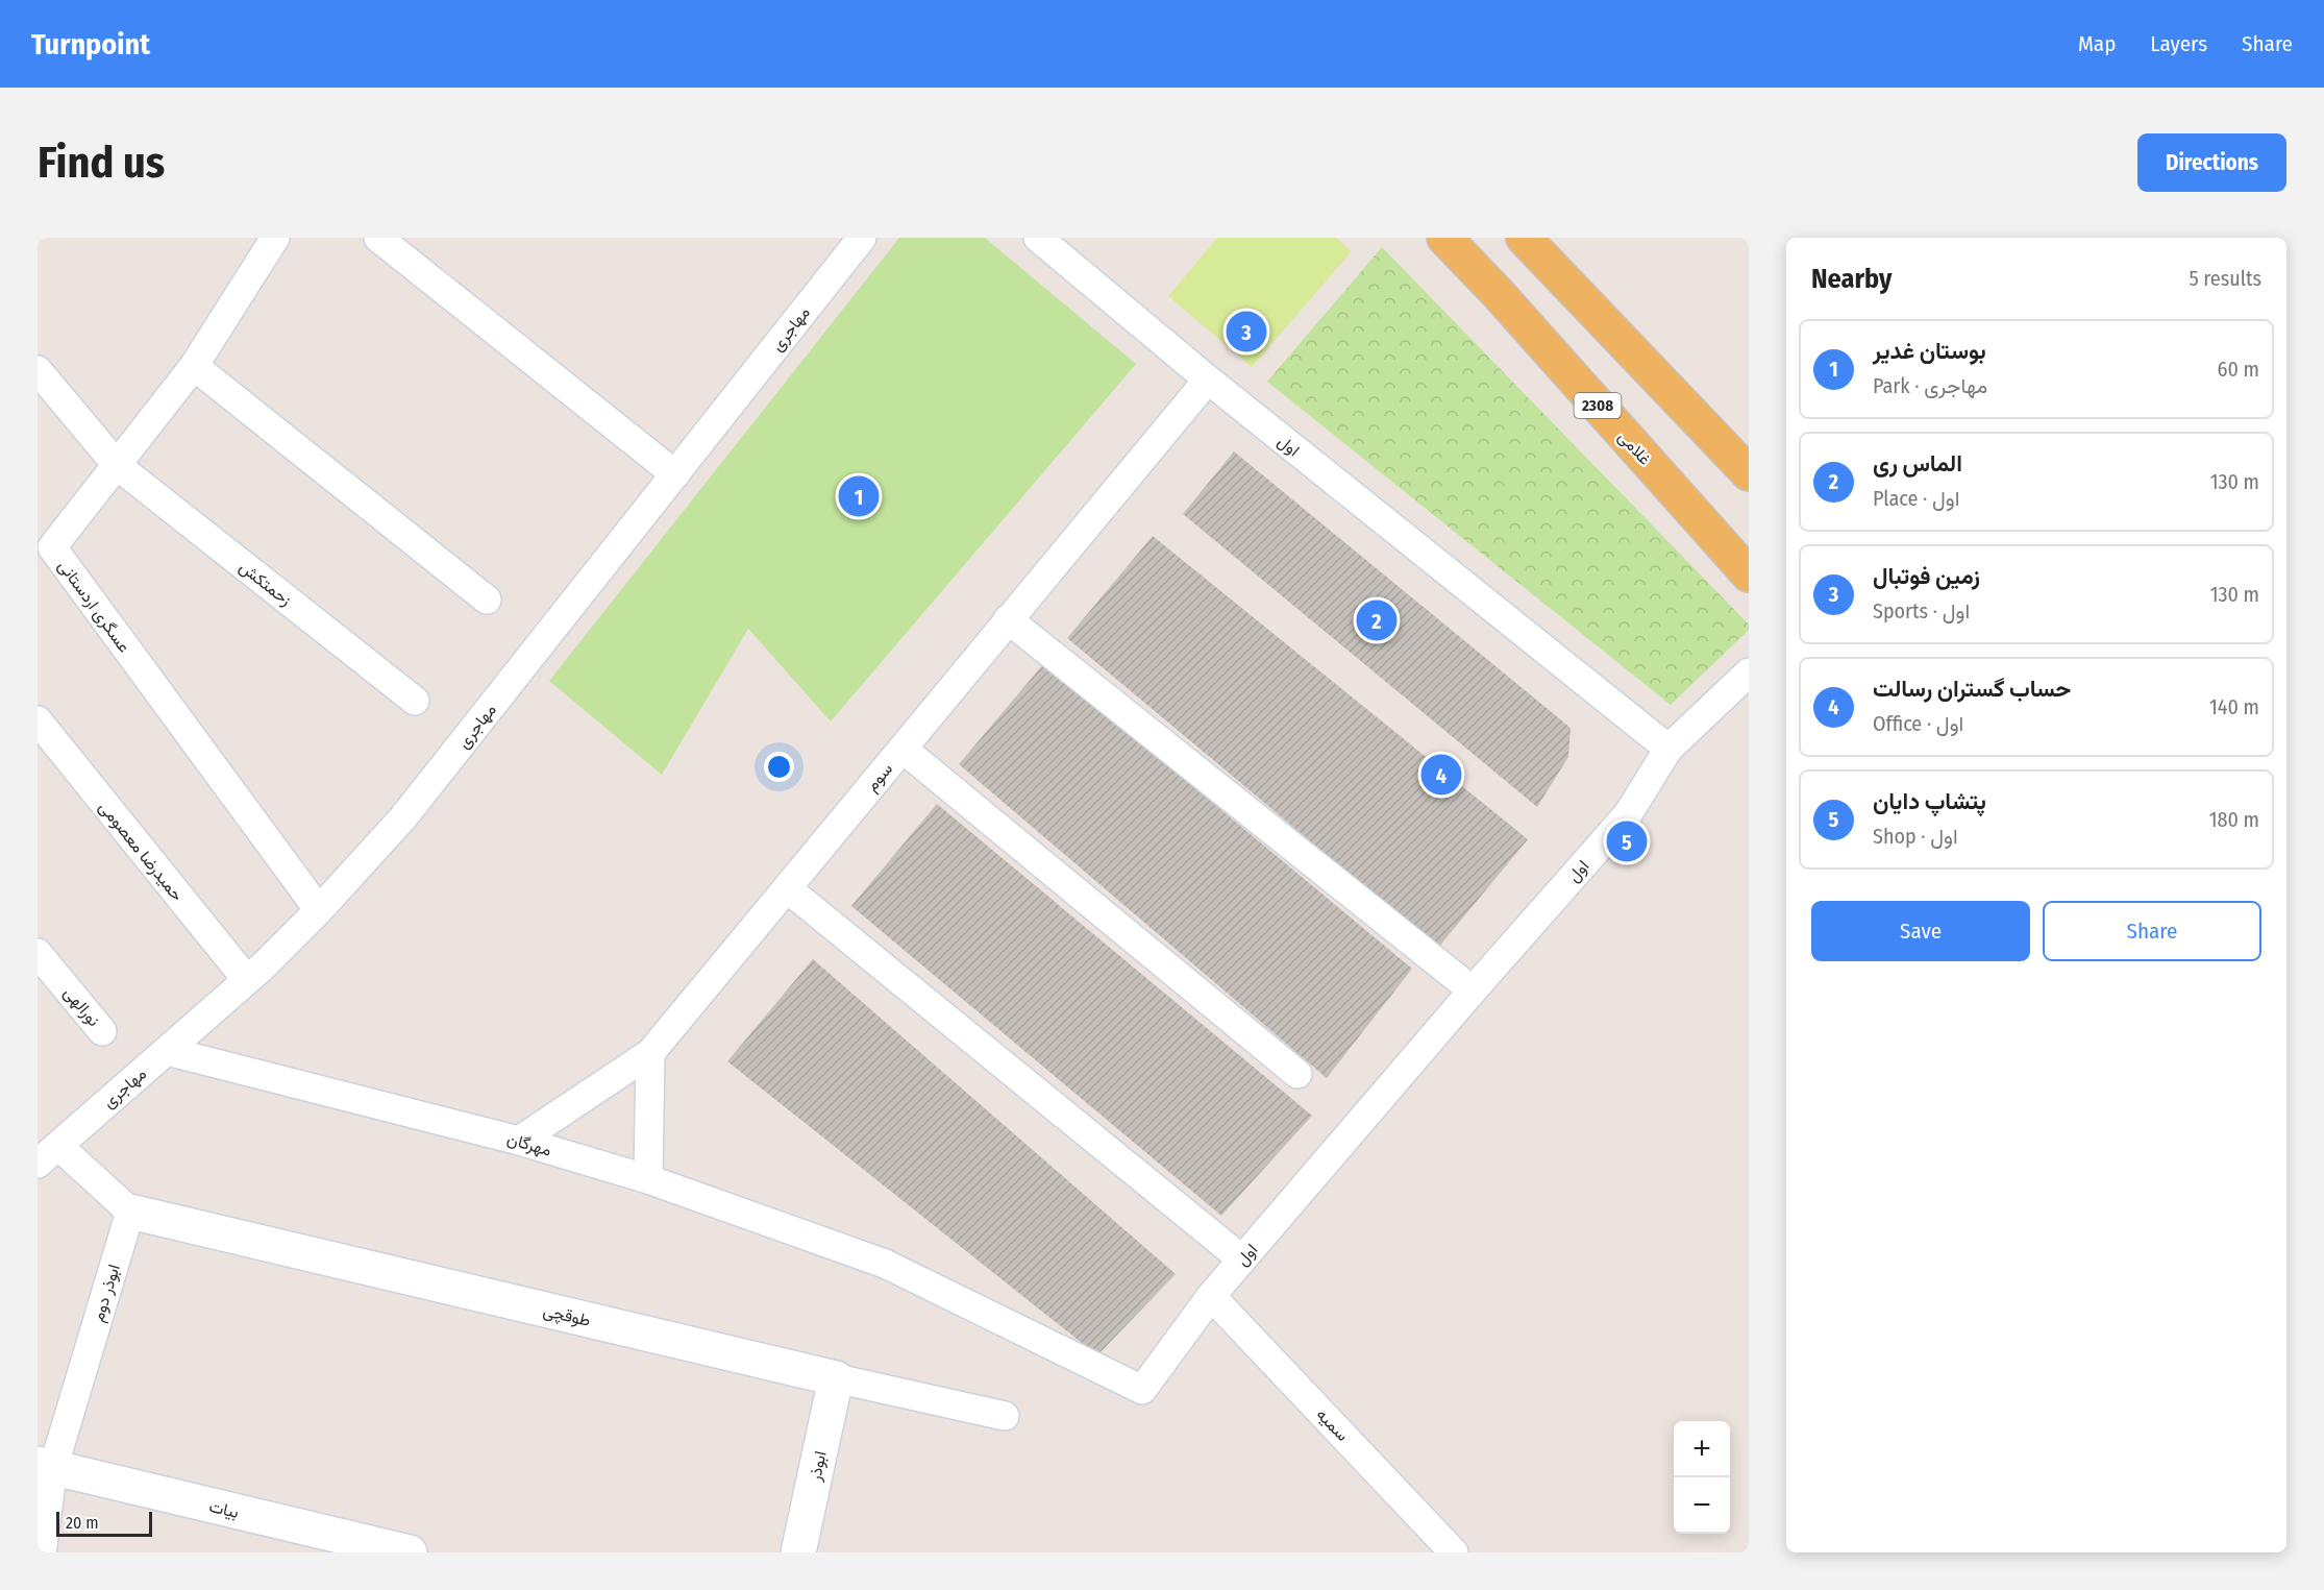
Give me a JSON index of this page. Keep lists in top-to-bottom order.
{
  "streets": {
    "main road": ["2308", "غلامی"],
    "street": [
      "مهاجری",
      "اول",
      "زحمتکش",
      "عسگری اردستانی",
      "سوم",
      "حمیدرضا معصومی",
      "نورالهی",
      "مهرگان",
      "ابوذر دوم",
      "طوقچی",
      "سمیه",
      "ابوذر",
      "بیات"
    ]
  },
  "crossings": [
    ["مهاجری", "عسگری اردستانی"],
    ["مهاجری", "حمیدرضا معصومی"],
    ["مهاجری", "مهرگان"],
    ["اول", "سوم"],
    ["اول", "مهرگان"],
    ["اول", "سمیه"],
    ["زحمتکش", "عسگری اردستانی"],
    ["سوم", "مهرگان"],
    ["ابوذر دوم", "طوقچی"],
    ["ابوذر دوم", "بیات"],
    ["طوقچی", "ابوذر"]
  ],
  "scale_bar": "20 m",
  "page": {
    "header": "Turnpoint",
    "nav": ["Map", "Layers", "Share"],
    "buttons": [
      "Directions",
      ["Save", "Share"]
    ],
    "title": "Find us",
    "heading": ["Nearby", "5 results"],
    "pins": [
      "3",
      "1",
      "2",
      "4",
      "5"
    ],
    "list": [
      {
        "mark": "1",
        "name": "بوستان غدیر",
        "note": "Park · مهاجری",
        "value": "60 m"
      },
      {
        "mark": "2",
        "name": "الماس ری",
        "note": "Place · اول",
        "value": "130 m"
      },
      {
        "mark": "3",
        "name": "زمین فوتبال",
        "note": "Sports · اول",
        "value": "130 m"
      },
      {
        "mark": "4",
        "name": "حساب گستران رسالت",
        "note": "Office · اول",
        "value": "140 m"
      },
      {
        "mark": "5",
        "name": "پتشاپ دایان",
        "note": "Shop · اول",
        "value": "180 m"
      }
    ],
    "map_buttons": ["+", "−"],
    "scale": "20 m"
  }
}
